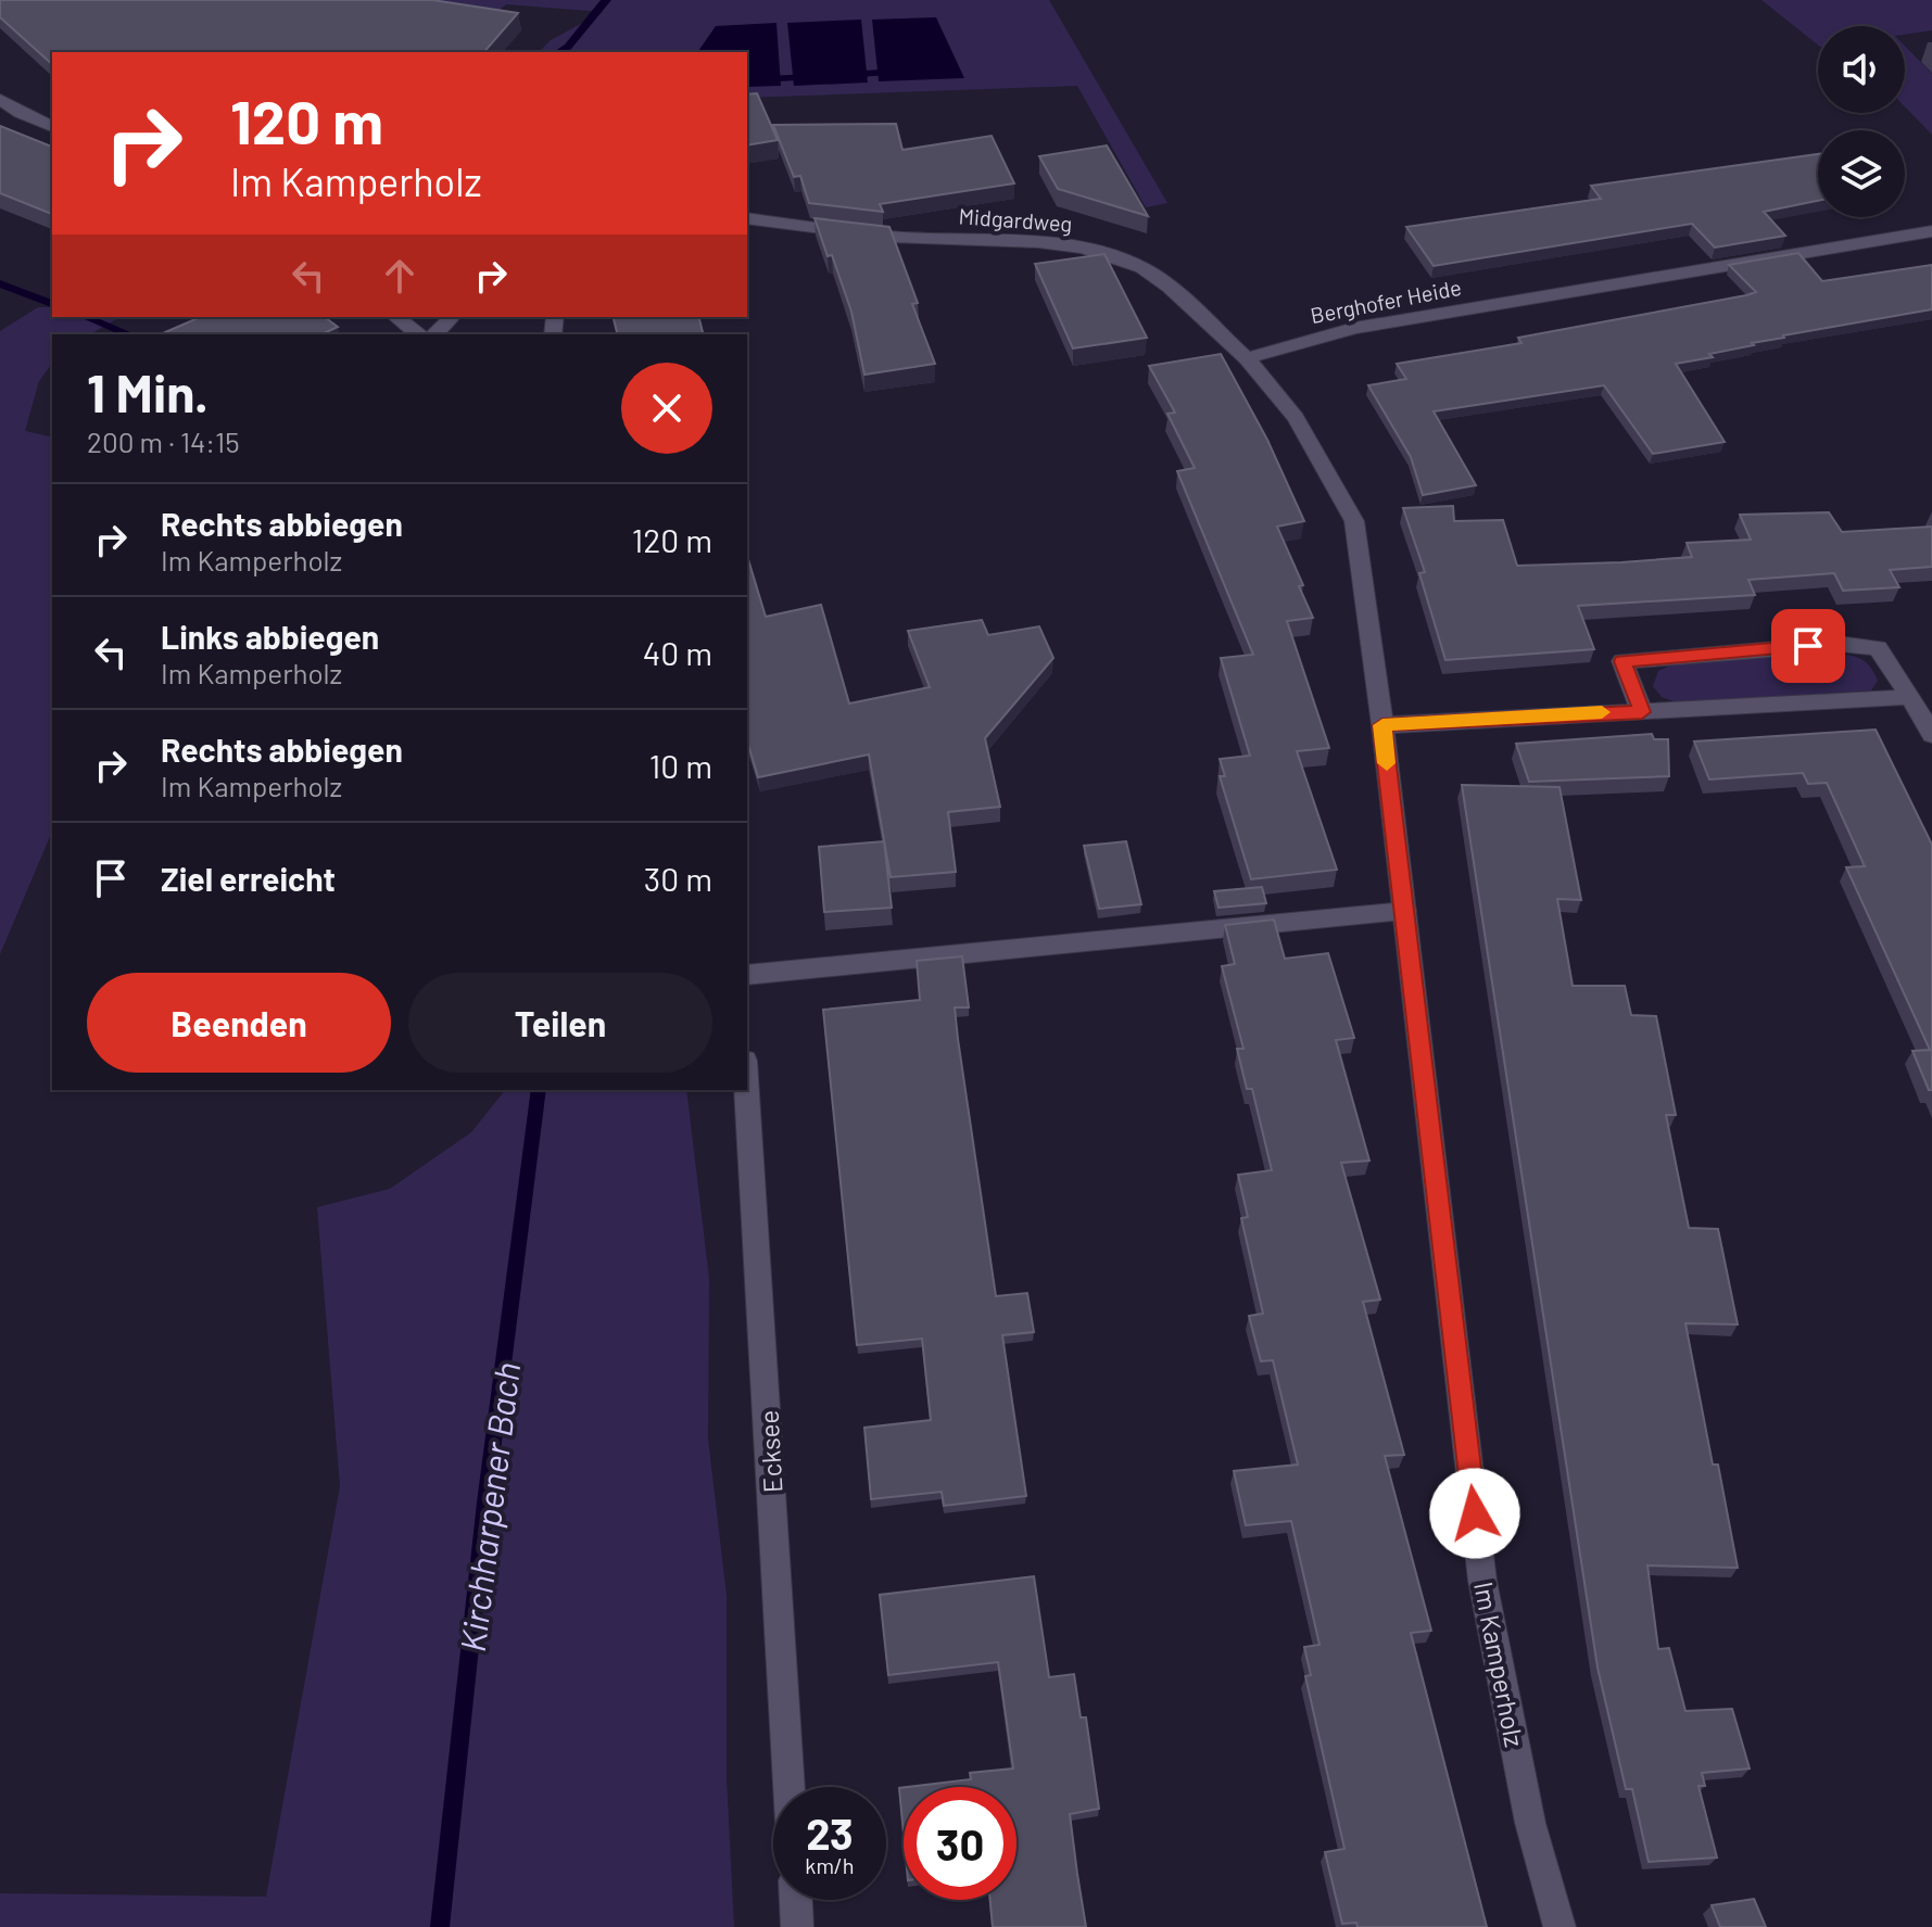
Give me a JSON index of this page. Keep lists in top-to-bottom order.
{
  "streets": {
    "street": [
      "Midgardweg",
      "Berghofer Heide",
      "Ecksee",
      "Im Kamperholz"
    ]
  },
  "crossings": [
    ["Midgardweg", "Berghofer Heide"]
  ],
  "water": ["Kirchharpener Bach"],
  "page": {
    "turn": ["120 m", "Im Kamperholz"],
    "heading": ["1 Min.", "200 m · 14:15"],
    "list": [
      {
        "name": "Rechts abbiegen",
        "note": "Im Kamperholz",
        "value": "120 m"
      },
      {
        "name": "Links abbiegen",
        "note": "Im Kamperholz",
        "value": "40 m"
      },
      {
        "name": "Rechts abbiegen",
        "note": "Im Kamperholz",
        "value": "10 m"
      },
      {
        "name": "Ziel erreicht",
        "value": "30 m"
      }
    ],
    "buttons": ["Beenden", "Teilen"],
    "speed": "23 km/h",
    "limit": "30"
  }
}
